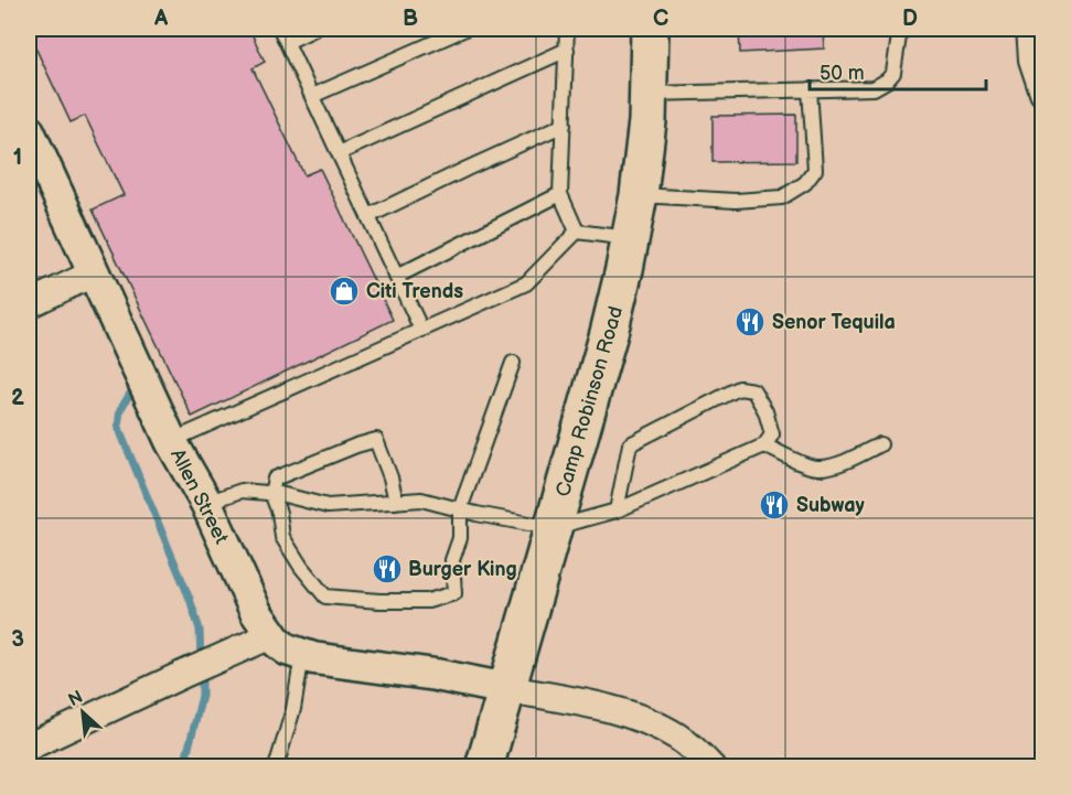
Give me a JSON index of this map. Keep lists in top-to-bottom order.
{
  "streets": {
    "main road": ["Camp Robinson Road"],
    "street": ["Allen Street"]
  },
  "crossings": [
    ["Camp Robinson Road", "Allen Street"]
  ],
  "places": {
    "shop": ["Citi Trends"],
    "restaurant": ["Senor Tequila", "Subway", "Burger King"]
  },
  "scale_bar": "50 m",
  "north": "top left",
  "grid": {
    "columns": [
      "A",
      "B",
      "C",
      "D"
    ],
    "rows": ["1", "2", "3"]
  }
}
